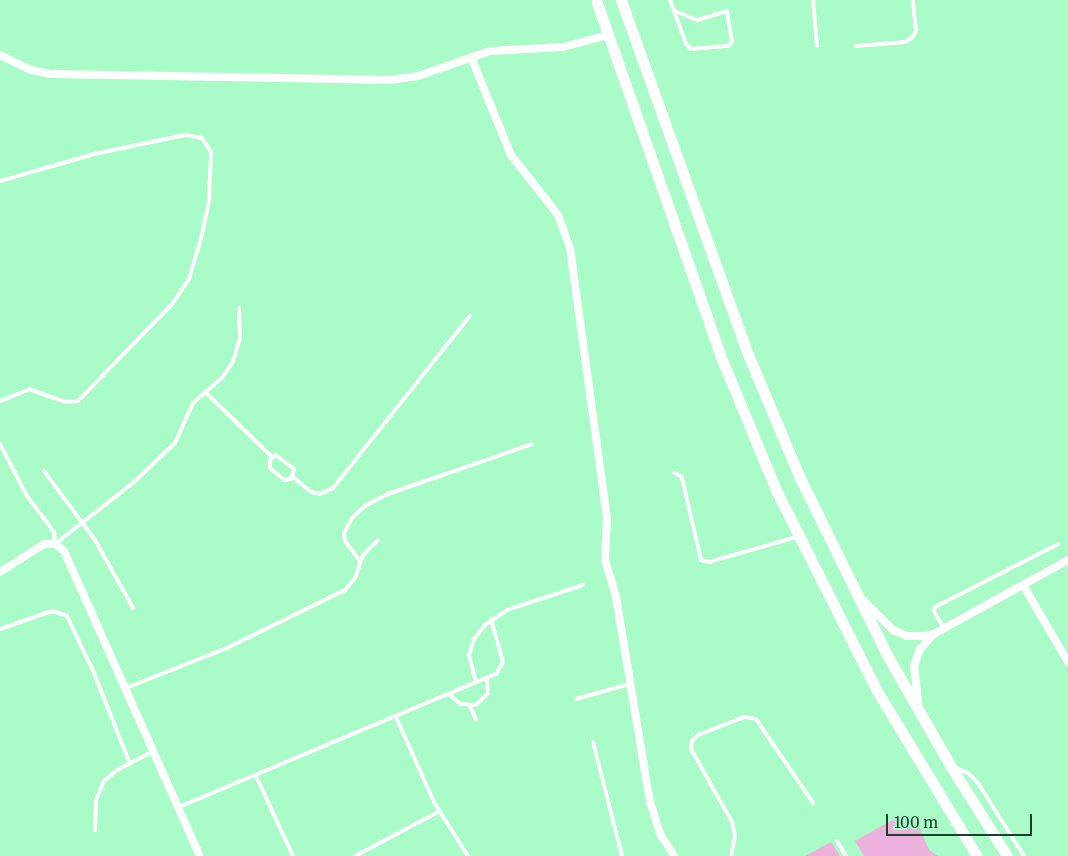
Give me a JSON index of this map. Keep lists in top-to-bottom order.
{
  "scale_bar": "100 m"
}
